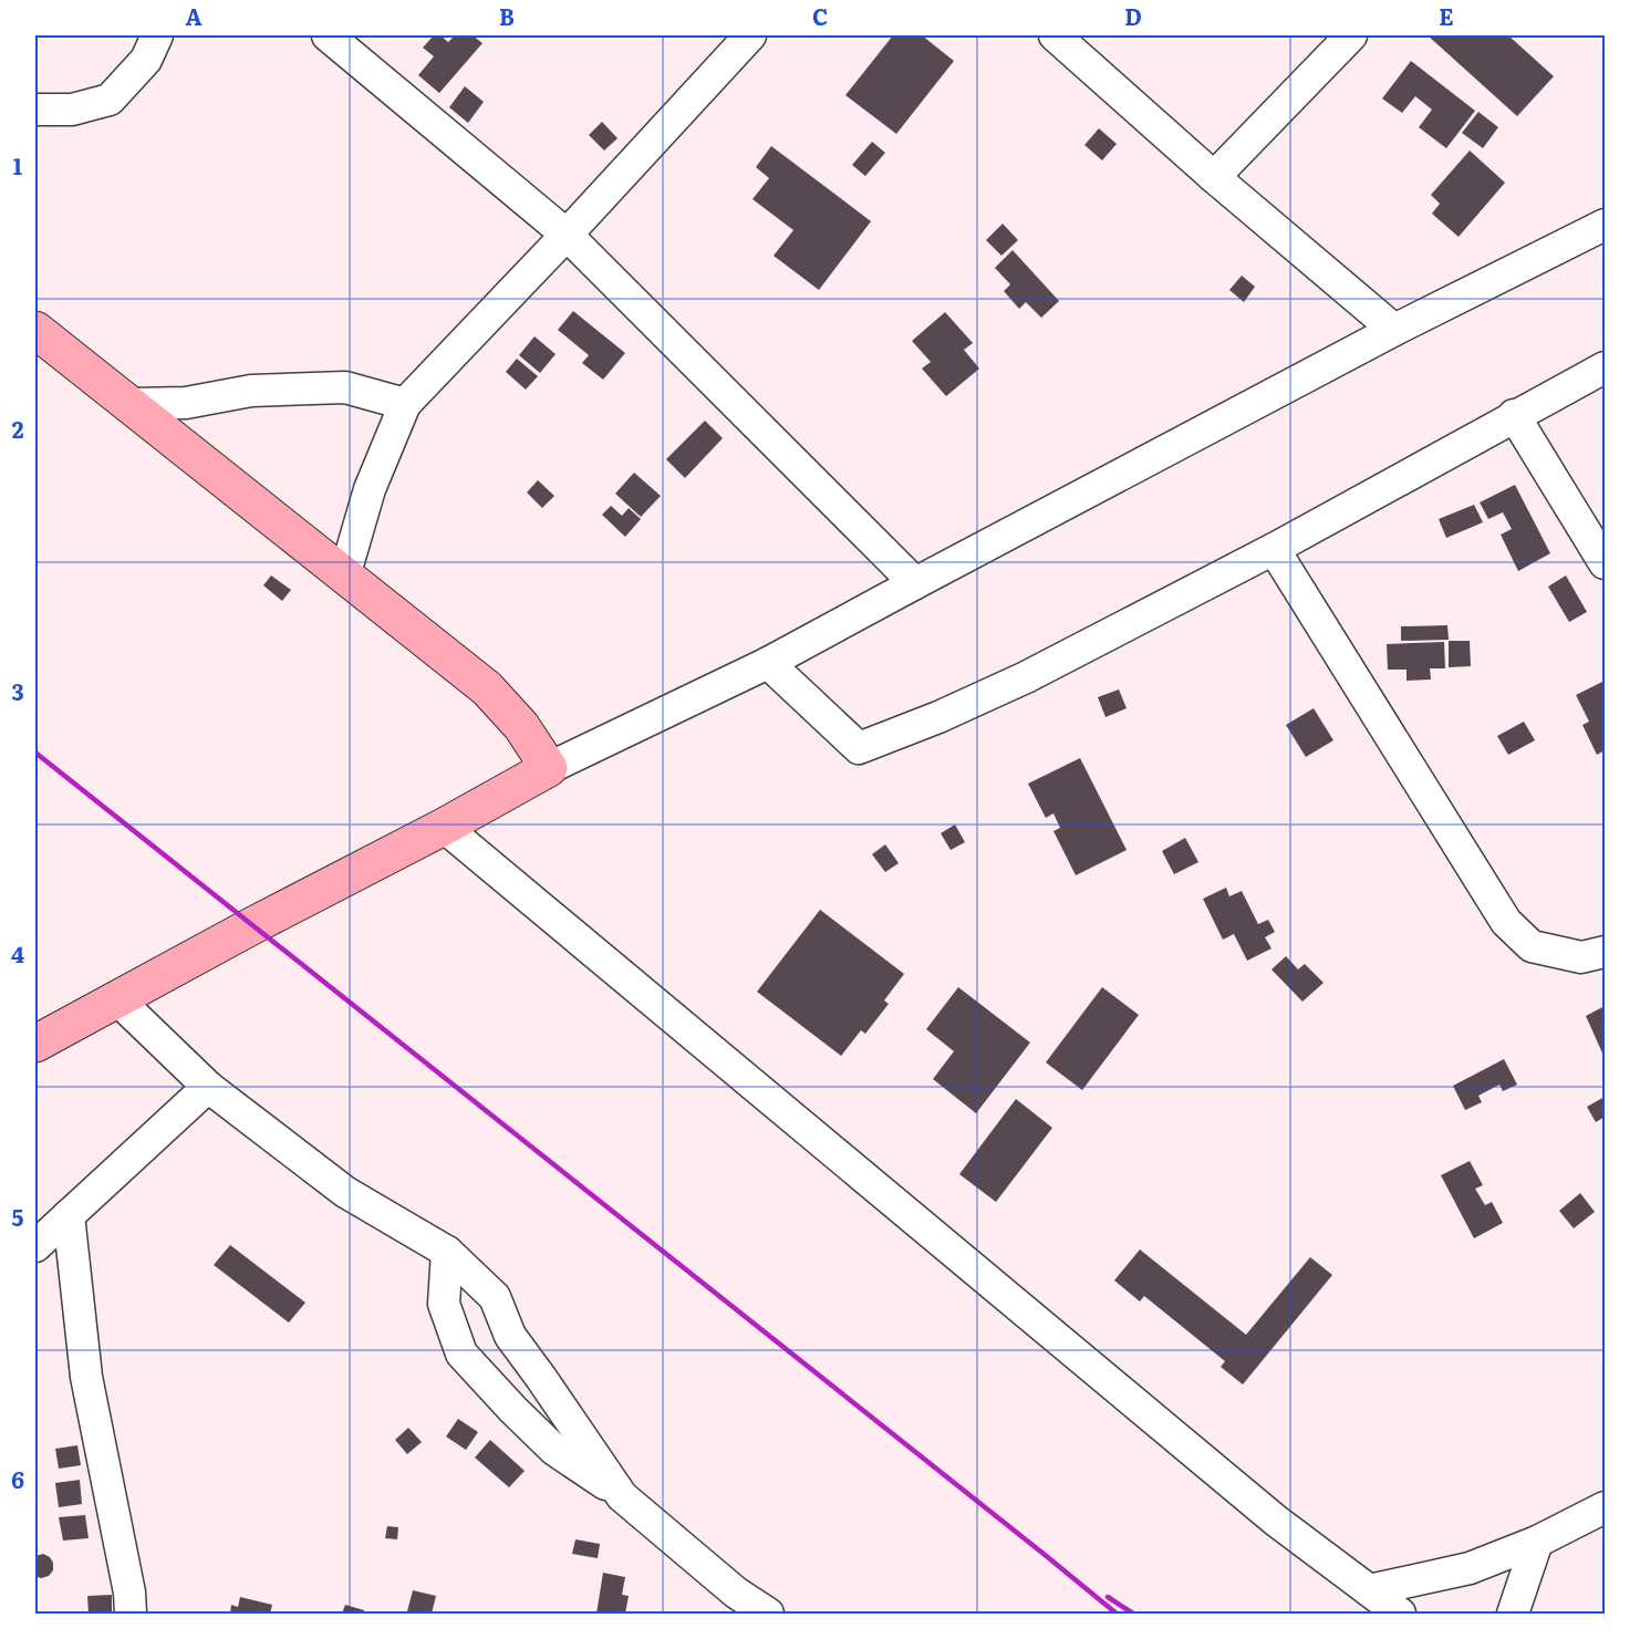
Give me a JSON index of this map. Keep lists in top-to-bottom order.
{
  "grid": {
    "columns": [
      "A",
      "B",
      "C",
      "D",
      "E"
    ],
    "rows": [
      "1",
      "2",
      "3",
      "4",
      "5",
      "6"
    ]
  }
}
